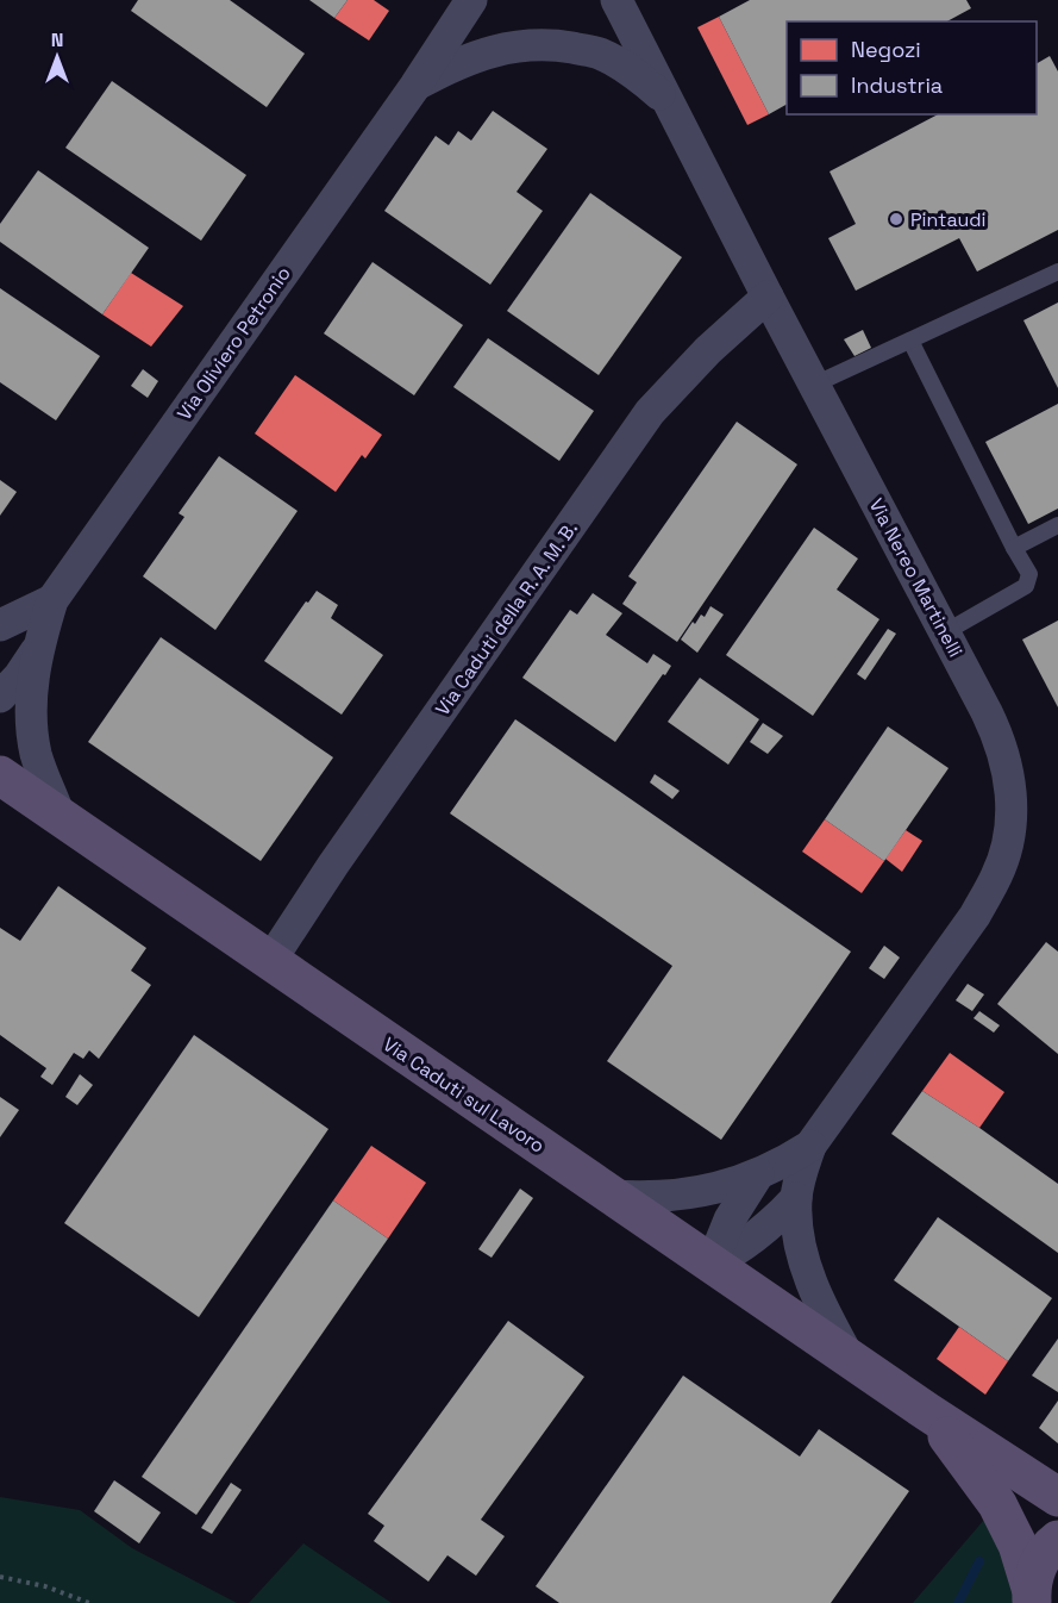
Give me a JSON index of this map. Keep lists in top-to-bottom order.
{
  "streets": {
    "main road": ["Via Caduti sul Lavoro"],
    "street": ["Via Oliviero Petronio", "Via Nereo Martinelli", "Via Caduti della R. A. M. B."]
  },
  "crossings": [
    ["Via Oliviero Petronio", "Via Nereo Martinelli"],
    ["Via Oliviero Petronio", "Via Caduti sul Lavoro"],
    ["Via Nereo Martinelli", "Via Caduti della R. A. M. B."],
    ["Via Nereo Martinelli", "Via Caduti sul Lavoro"],
    ["Via Caduti della R. A. M. B.", "Via Caduti sul Lavoro"]
  ],
  "places": ["Pintaudi"],
  "legend": ["Negozi", "Industria"],
  "north": "top"
}
